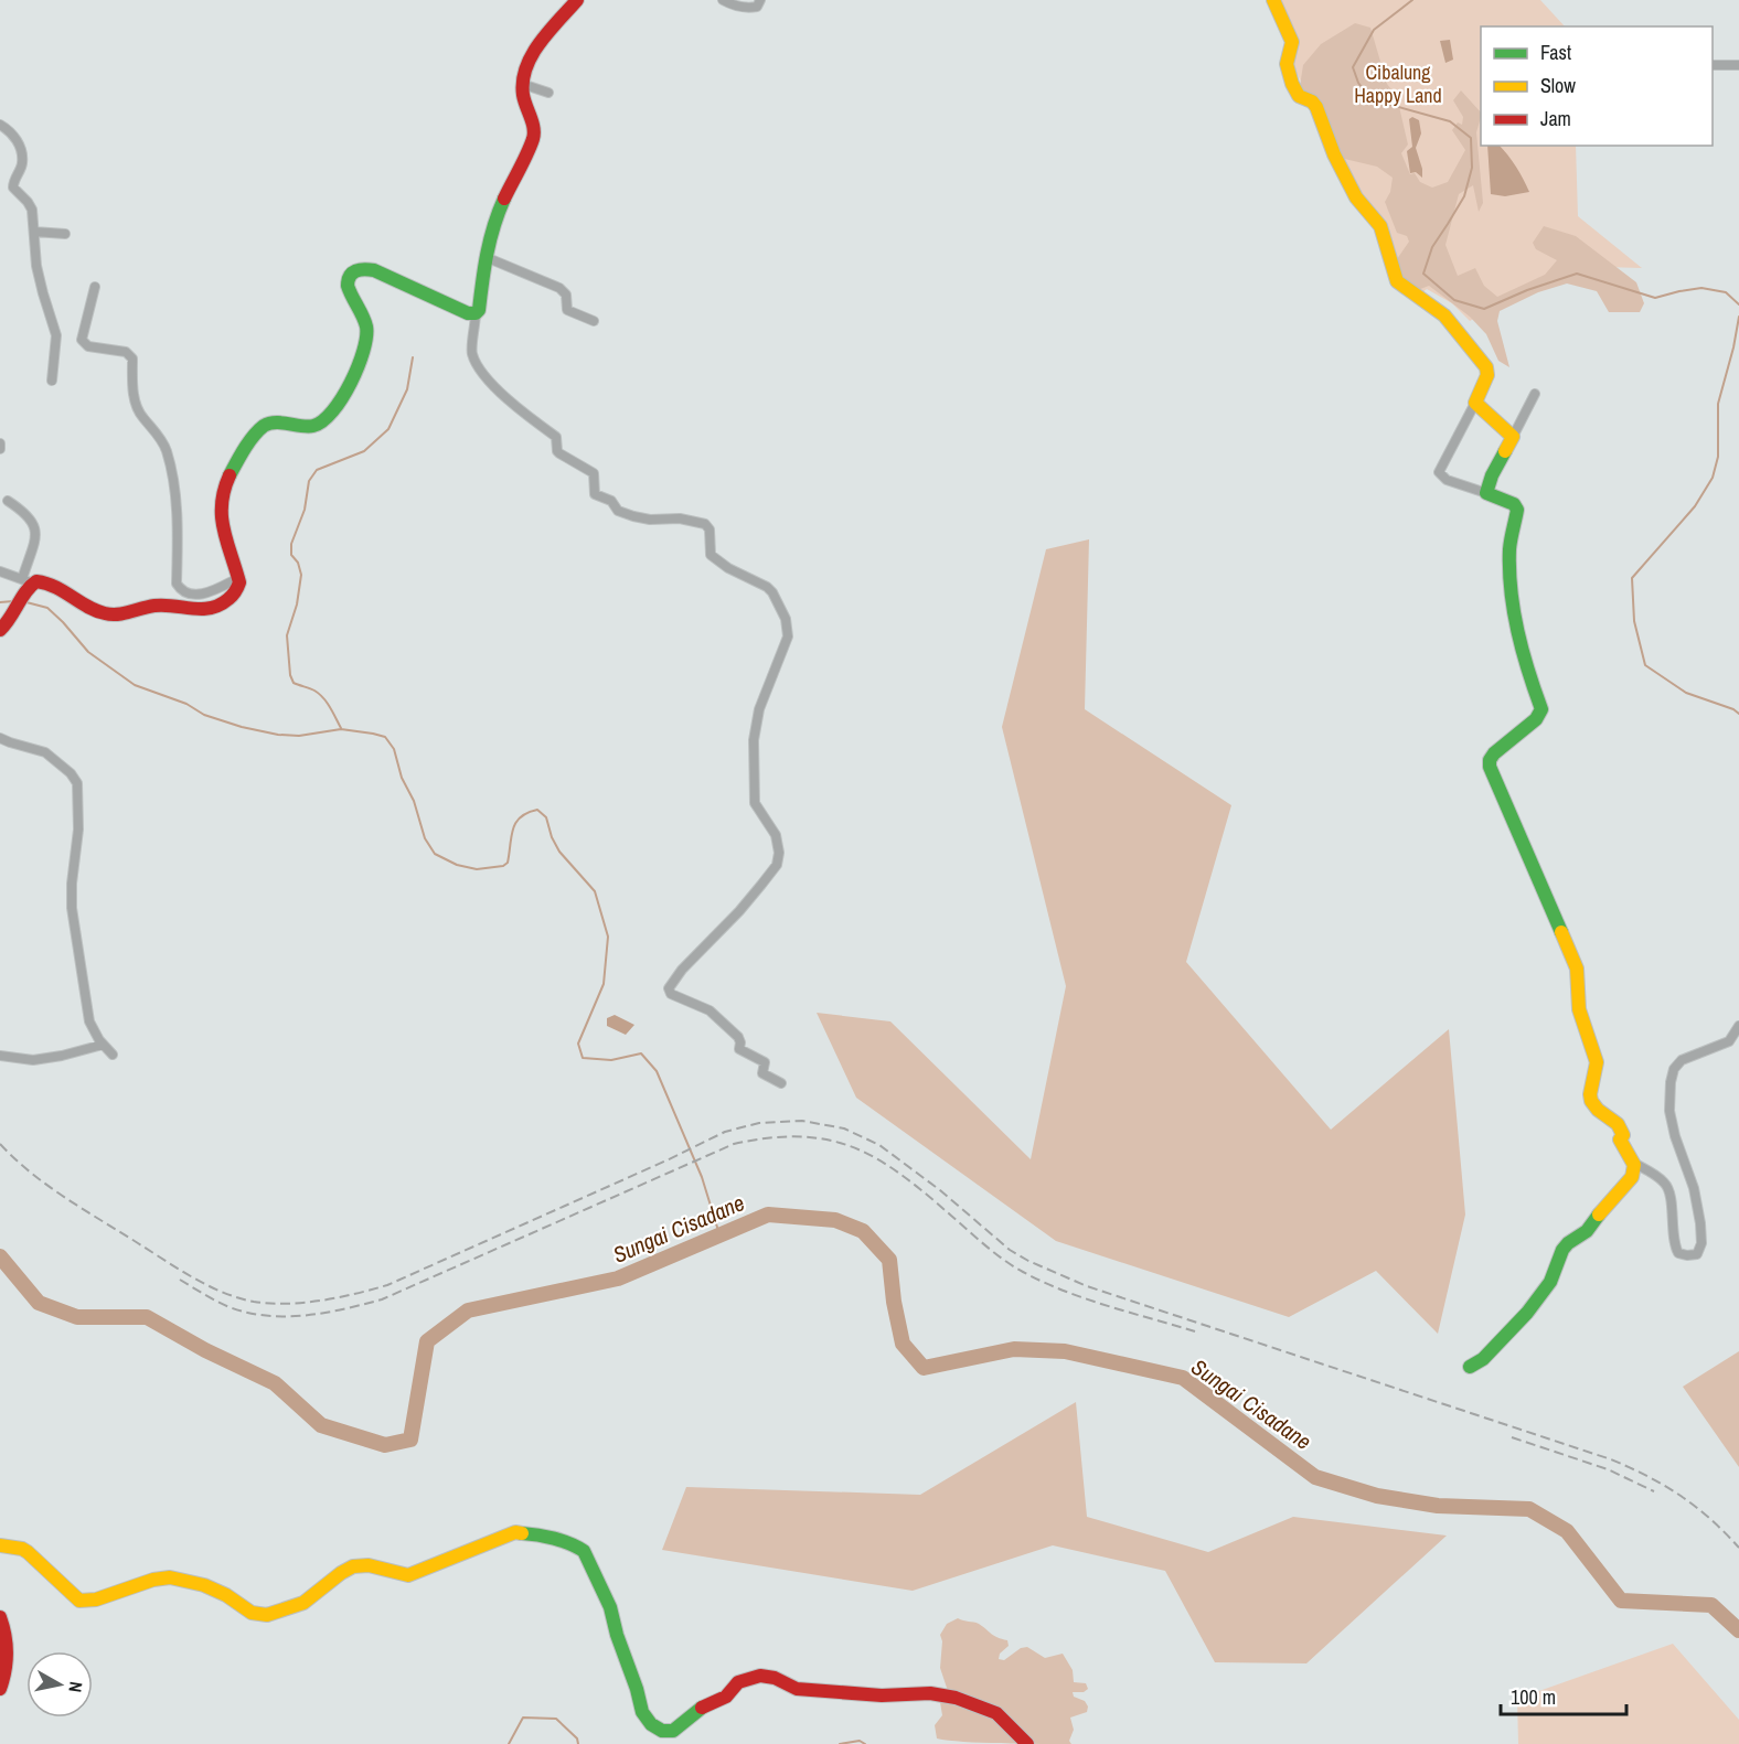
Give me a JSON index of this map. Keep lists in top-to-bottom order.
{
  "water": ["Sungai Cisadane"],
  "parks": ["Cibalung Happy Land"],
  "legend": ["Fast", "Slow", "Jam"],
  "scale_bar": "100 m",
  "north": "right"
}
